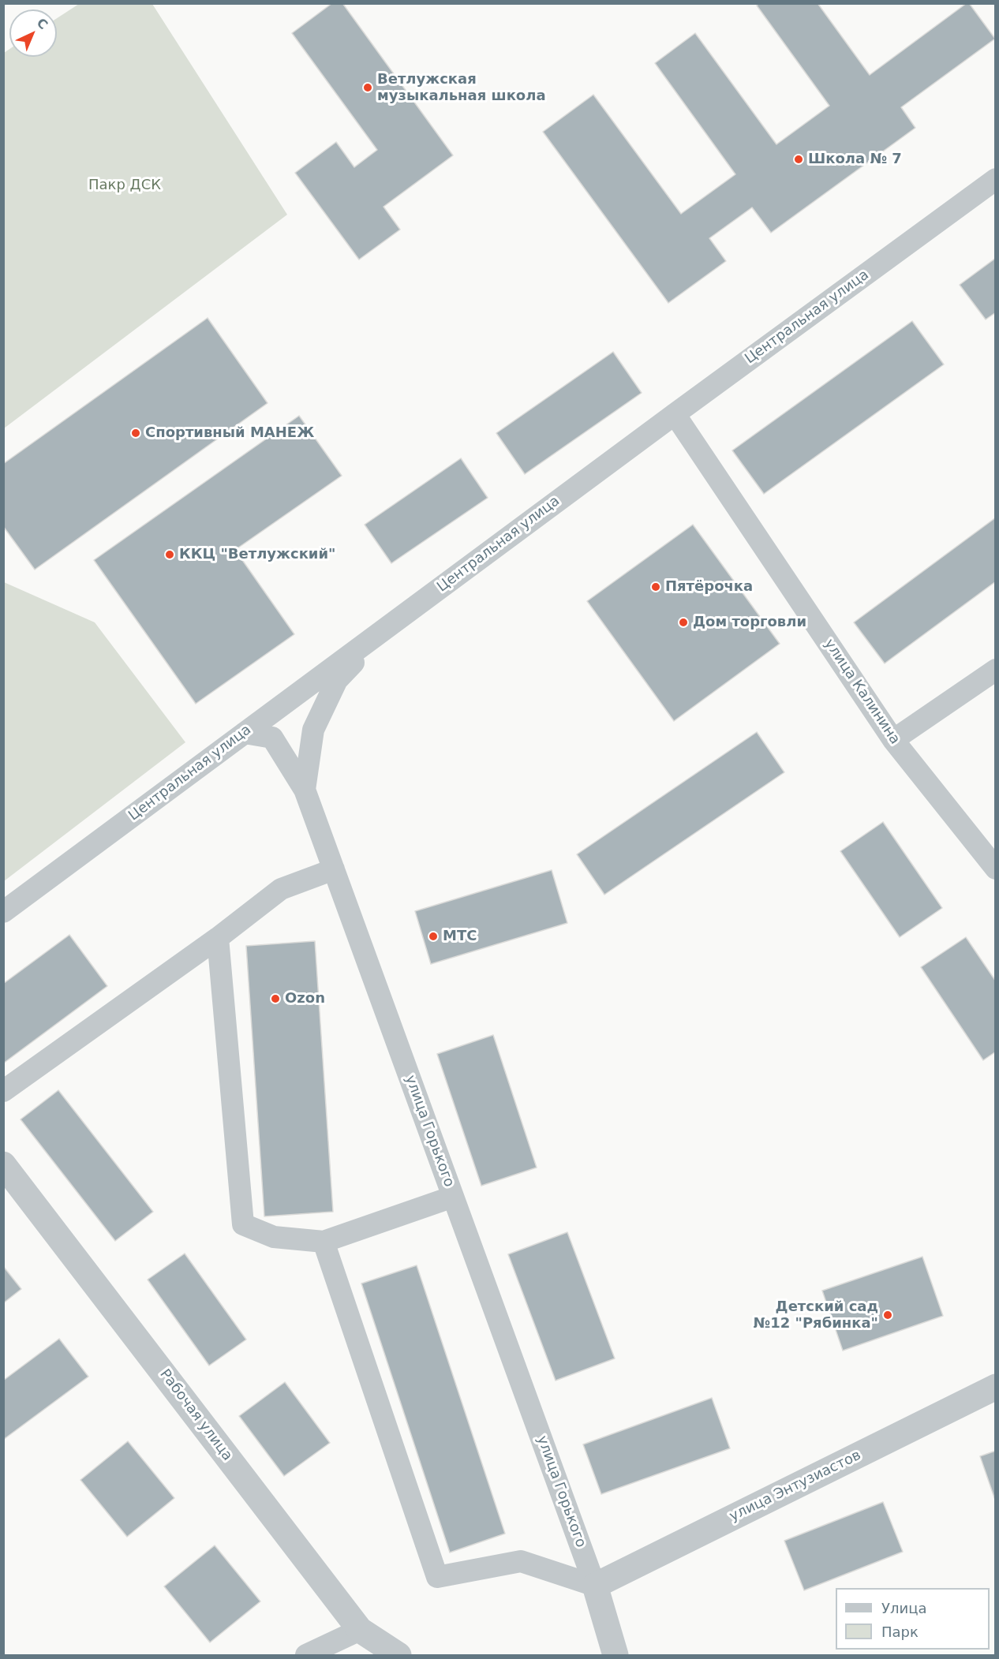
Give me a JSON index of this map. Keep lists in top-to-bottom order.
{
  "streets": {
    "street": [
      "Центральная улица",
      "улица Калинина",
      "улица Горького",
      "Рабочая улица",
      "улица Энтузиастов"
    ]
  },
  "crossings": [
    ["Центральная улица", "улица Калинина"],
    ["Центральная улица", "улица Горького"],
    ["улица Горького", "улица Энтузиастов"]
  ],
  "parks": ["Пакр ДСК"],
  "places": [
    "Ветлужская музыкальная школа",
    "Школа № 7",
    "Спортивный МАНЕЖ",
    "ККЦ \"Ветлужский\"",
    "Пятёрочка",
    "Дом торговли",
    "МТС",
    "Ozon",
    "Детский сад №12 \"Рябинка\""
  ],
  "legend": ["Улица", "Парк"],
  "north": "top right"
}
